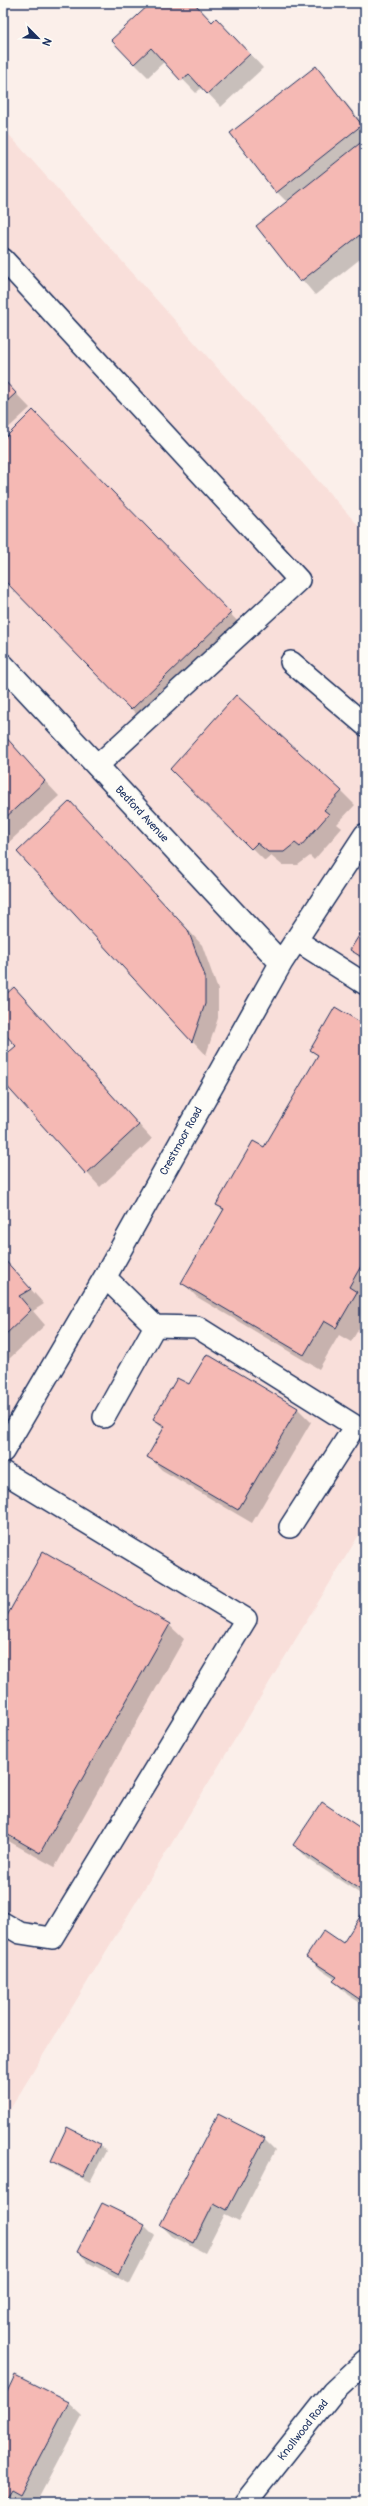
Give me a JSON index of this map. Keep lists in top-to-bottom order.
{
  "streets": {
    "street": ["Bedford Avenue", "Crestmoor Road", "Knollwood Road"]
  },
  "crossings": [
    ["Bedford Avenue", "Crestmoor Road"]
  ],
  "north": "bottom right"
}
